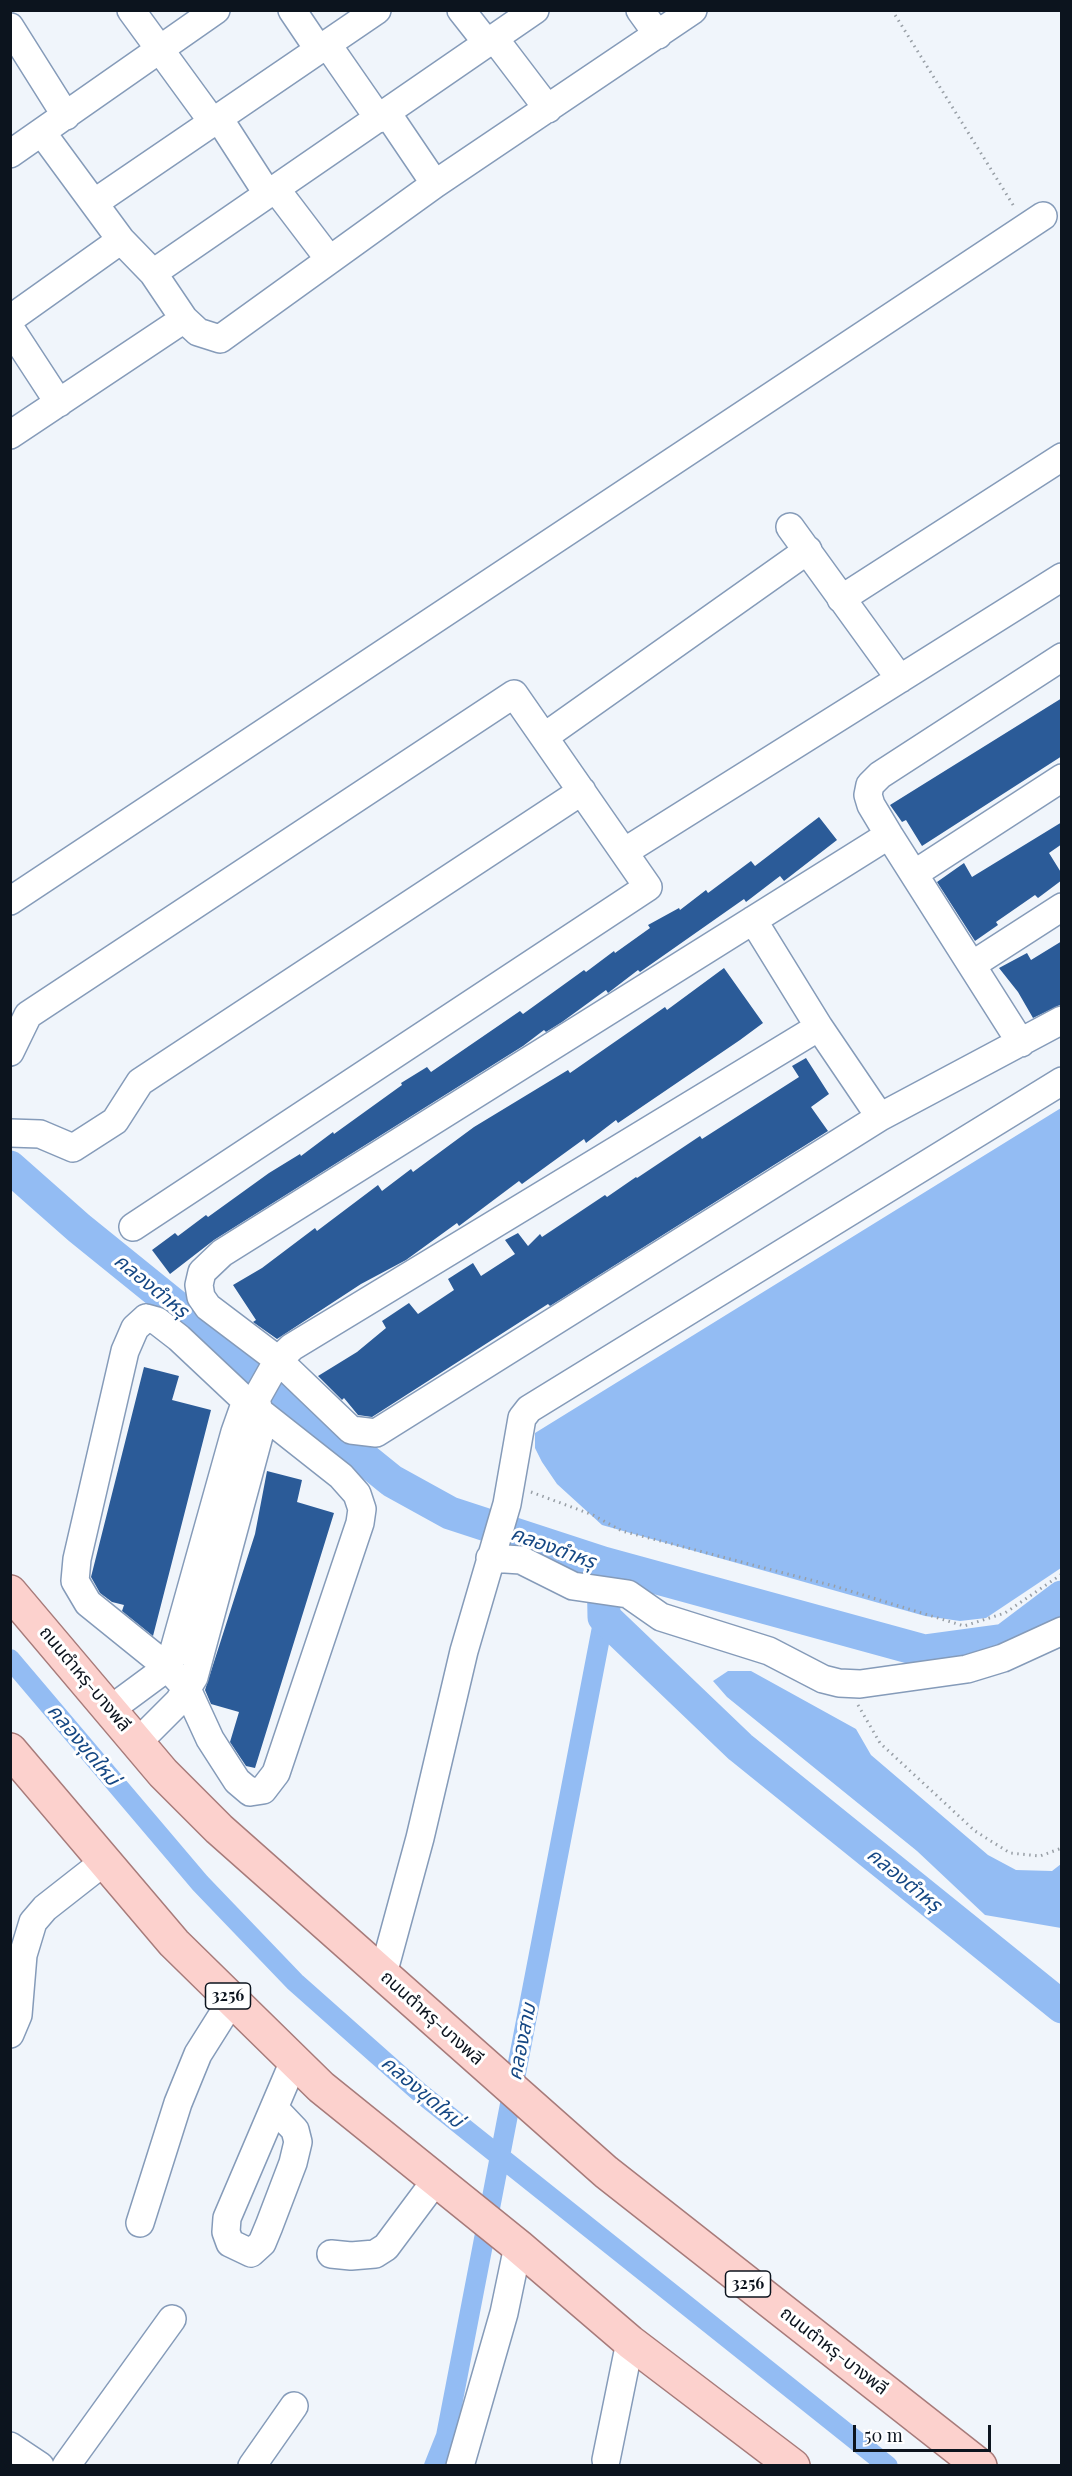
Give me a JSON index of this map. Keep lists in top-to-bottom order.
{
  "streets": {
    "main road": ["ถนนตำหรุ-บางพลี", "3256"]
  },
  "water": ["คลองตำหรุ", "คลองขุดใหม่", "คลองสาม"],
  "scale_bar": "50 m"
}
